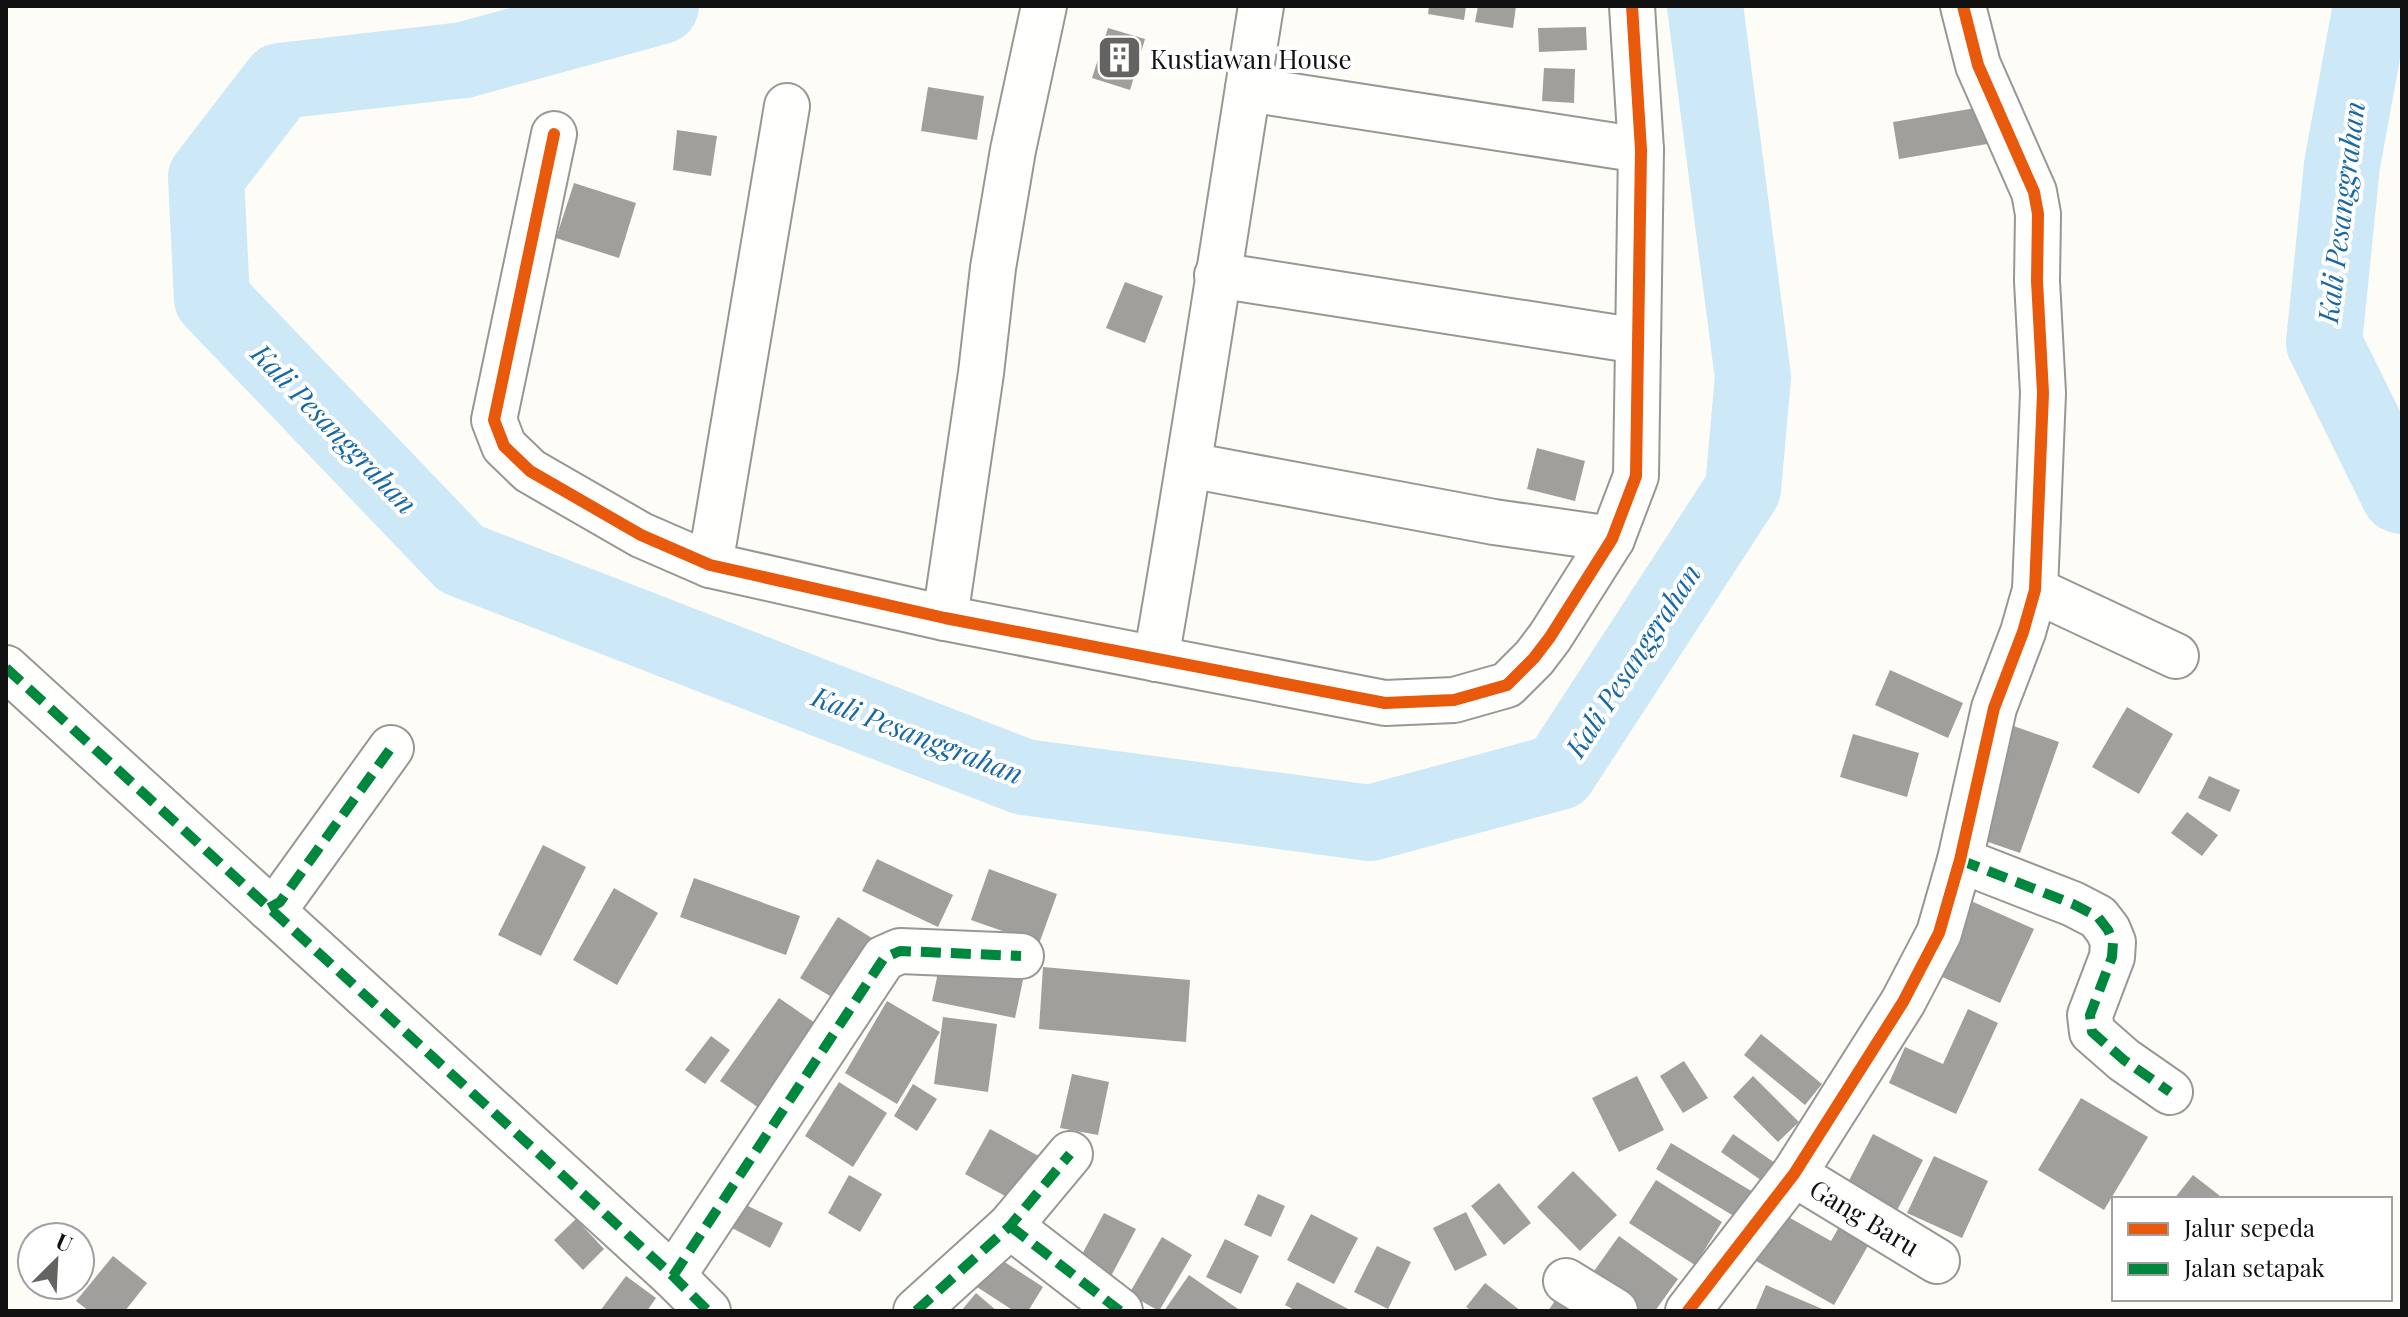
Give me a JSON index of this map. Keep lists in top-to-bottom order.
{
  "streets": {
    "street": ["Gang Baru"]
  },
  "water": ["Kali Pesanggrahan"],
  "places": {
    "building": ["Kustiawan House"]
  },
  "legend": ["Jalur sepeda", "Jalan setapak"],
  "north": "top right"
}
